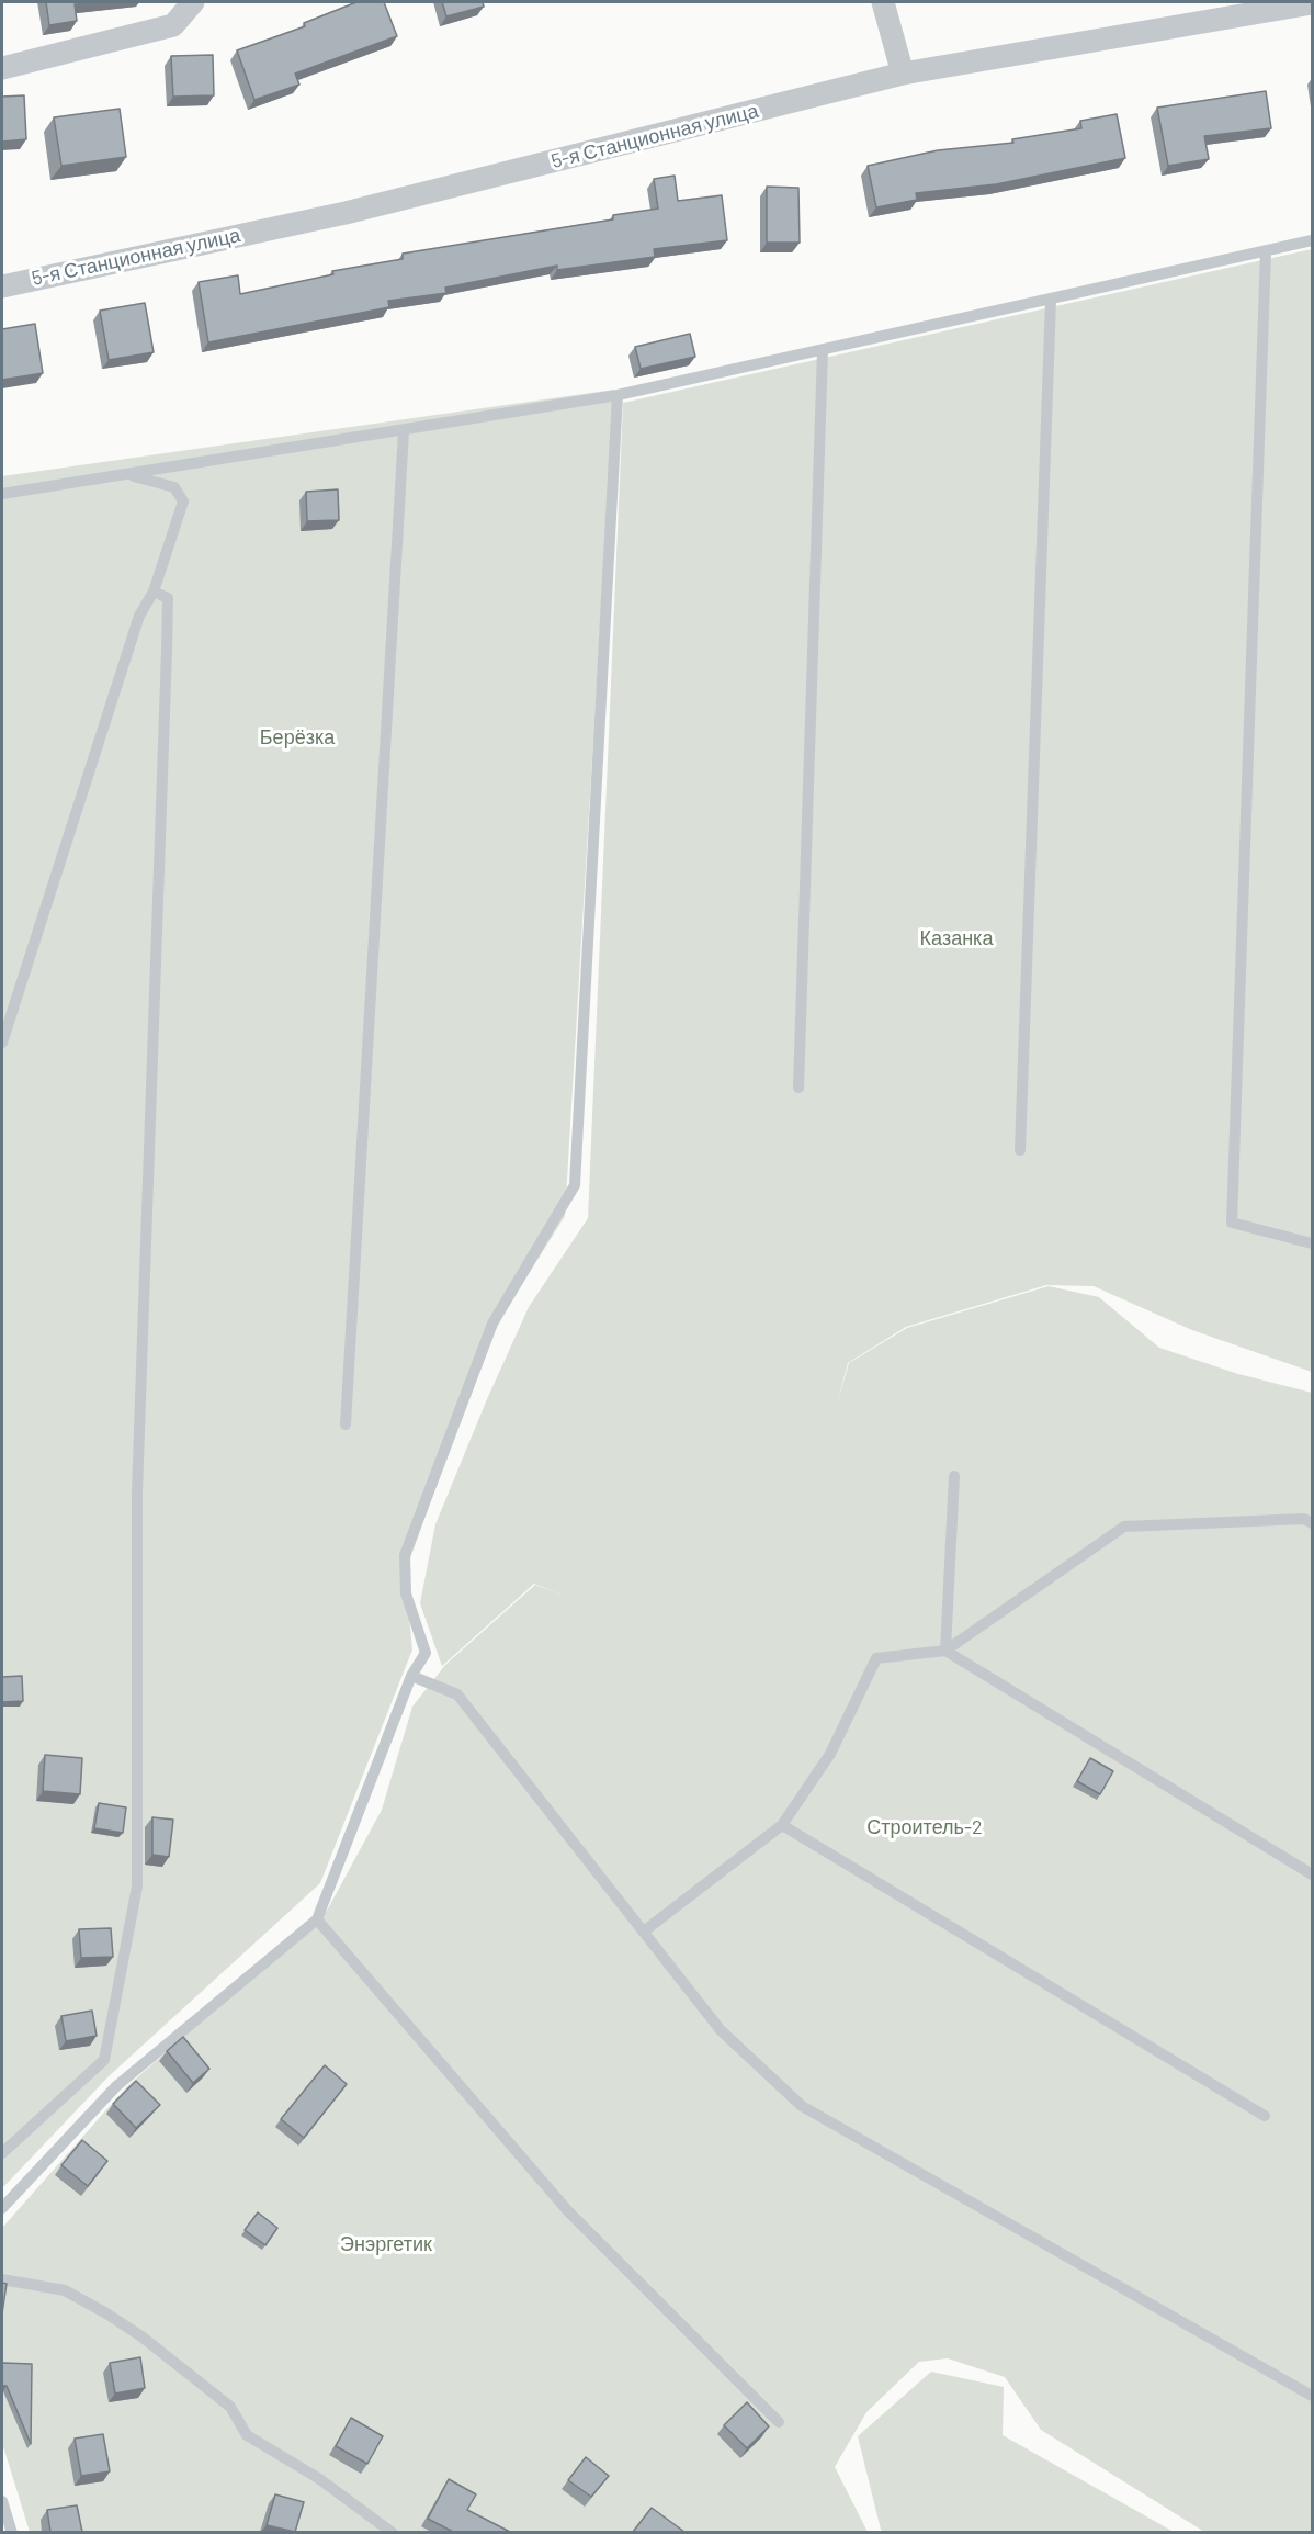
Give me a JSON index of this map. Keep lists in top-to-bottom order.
{
  "streets": {
    "street": ["5-я Станционная улица"]
  },
  "parks": [
    "Берёзка",
    "Казанка",
    "Строитель-2",
    "Энэргетик"
  ]
}
